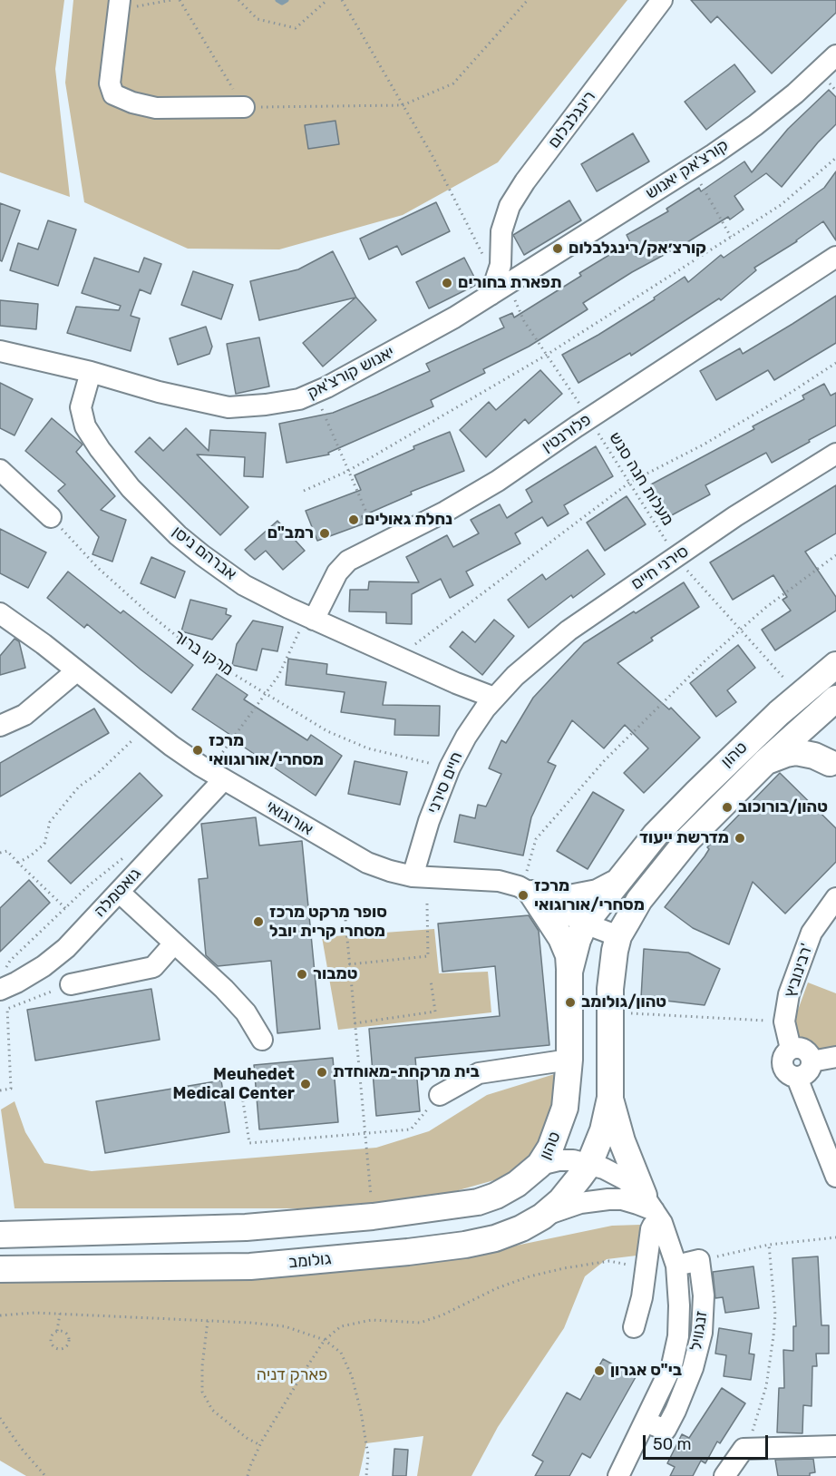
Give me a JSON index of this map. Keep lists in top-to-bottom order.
{
  "streets": {
    "main road": ["טהון", "גולומב"],
    "street": [
      "רינגלבלום",
      "קורצ'אק יאנוש",
      "יאנוש קורצ'אק",
      "פלורנטין",
      "אברהם ניסן",
      "סירני חיים",
      "חיים סירני",
      "אורוגואי",
      "גואטמלה",
      "רבינוביץ'",
      "זנגוויל"
    ],
    "path": ["מעלות חנה סנש", "מרקו ברוך"]
  },
  "crossings": [
    ["רינגלבלום", "יאנוש קורצ'אק"],
    ["רינגלבלום", "מעלות חנה סנש"],
    ["קורצ'אק יאנוש", "יאנוש קורצ'אק"],
    ["יאנוש קורצ'אק", "מעלות חנה סנש"],
    ["יאנוש קורצ'אק", "אברהם ניסן"],
    ["פלורנטין", "מעלות חנה סנש"],
    ["פלורנטין", "אברהם ניסן"],
    ["מעלות חנה סנש", "סירני חיים"],
    ["מעלות חנה סנש", "טהון"],
    ["אברהם ניסן", "סירני חיים"],
    ["אברהם ניסן", "חיים סירני"],
    ["סירני חיים", "חיים סירני"],
    ["מרקו ברוך", "חיים סירני"],
    ["טהון", "אורוגואי"],
    ["טהון", "גולומב"],
    ["חיים סירני", "אורוגואי"],
    ["אורוגואי", "גואטמלה"]
  ],
  "parks": ["פארק דניה"],
  "places": [
    "קורצ׳אק/רינגלבלום",
    "תפארת בחורים",
    "נחלת גאולים",
    "רמב\"ם",
    "מרכז מסחרי/אורוגוואי",
    "טהון/בורוכוב",
    "מדרשת ייעוד",
    "מרכז מסחרי/אורוגואי",
    "סופר מרקט מרכז מסחרי קרית יובל",
    "טמבור",
    "טהון/גולומב",
    "בית מרקחת-מאוחדת",
    "Meuhedet Medical Center",
    "בי\"ס אגרון"
  ],
  "scale_bar": "50 m"
}
